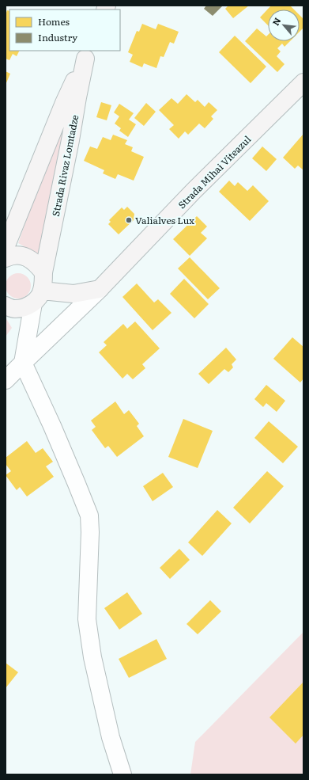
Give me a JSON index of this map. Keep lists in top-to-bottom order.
{
  "streets": {
    "street": ["Strada Rivaz Lomtadze", "Strada Mihai Viteazul"]
  },
  "places": ["Valialves Lux"],
  "legend": ["Homes", "Industry"],
  "north": "top left"
}
